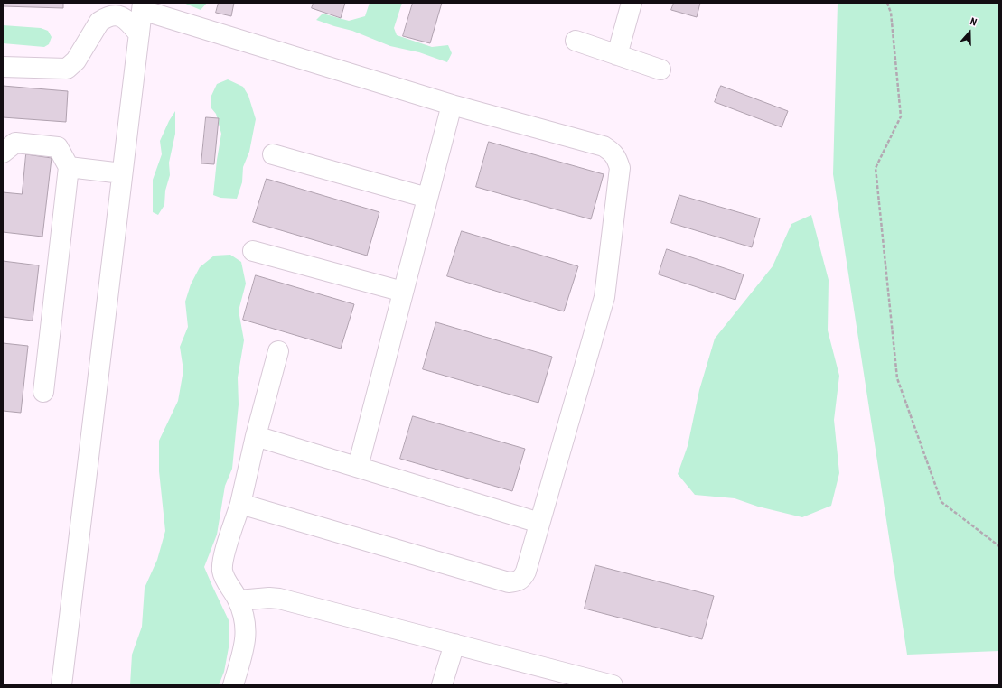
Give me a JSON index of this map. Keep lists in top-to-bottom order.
{
  "north": "top"
}
